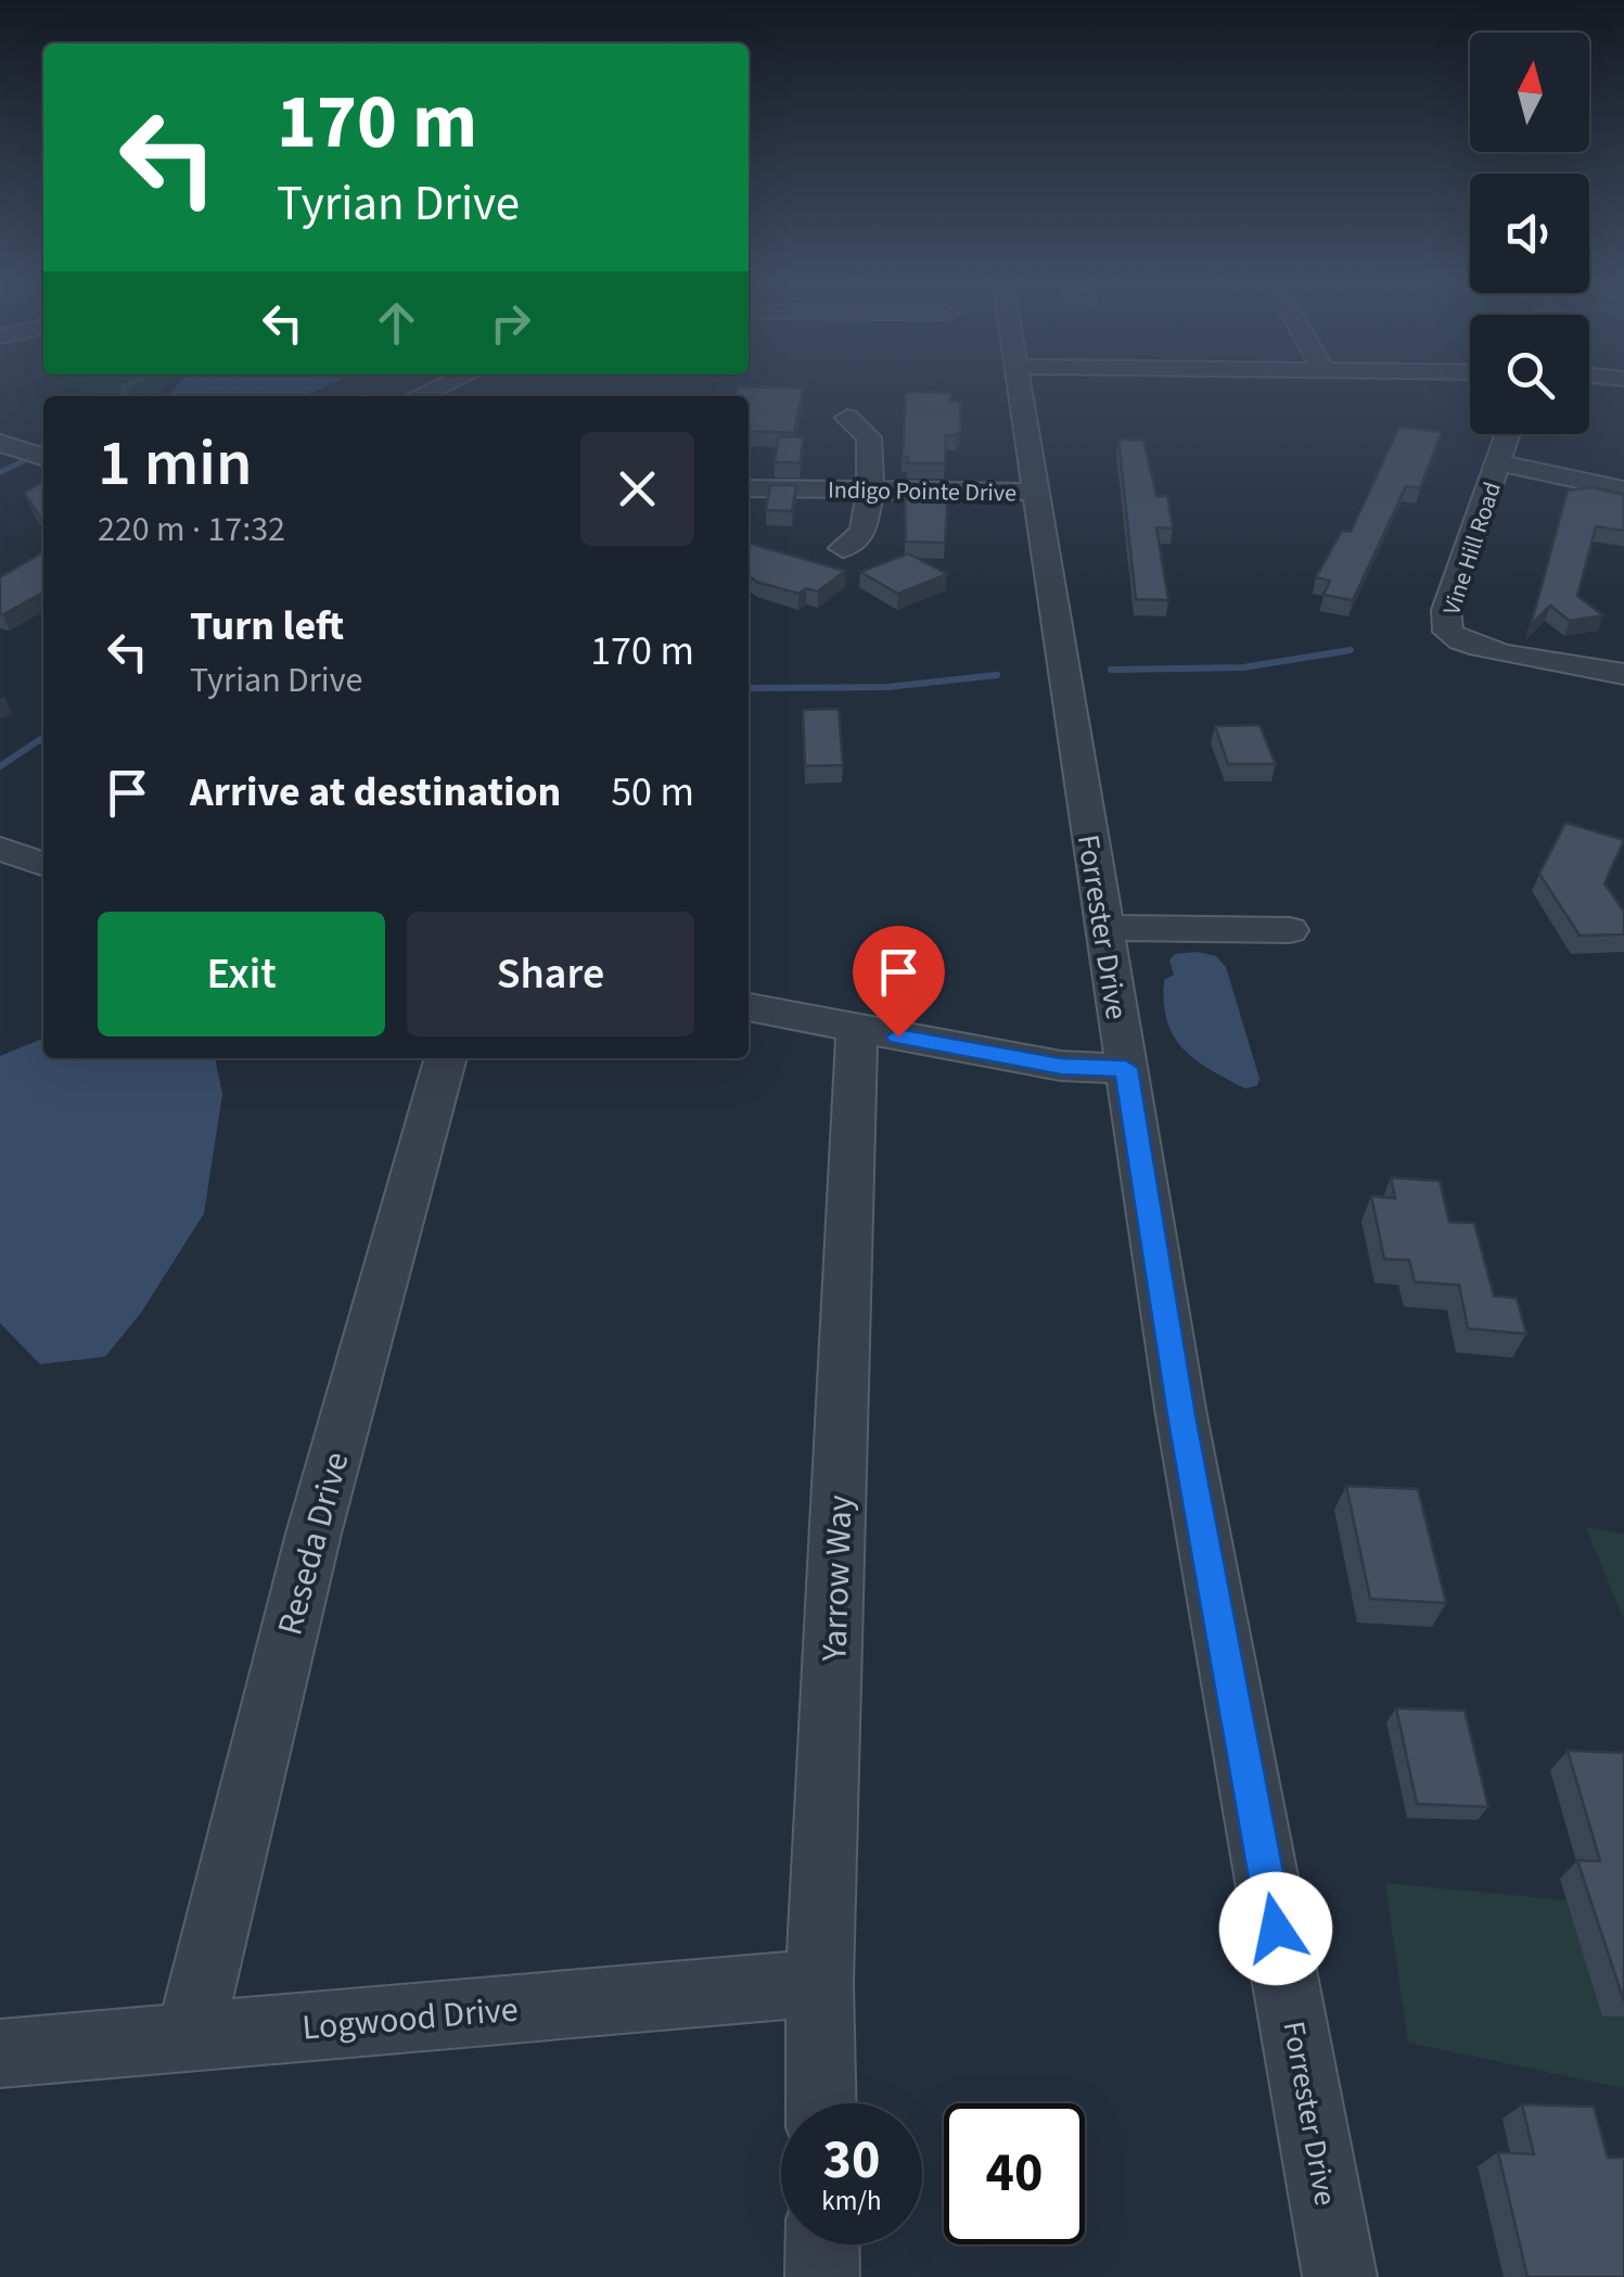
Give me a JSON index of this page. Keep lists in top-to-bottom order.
{
  "streets": {
    "street": [
      "Indigo Pointe Drive",
      "Vine Hill Road",
      "Forrester Drive",
      "Reseda Drive",
      "Yarrow Way",
      "Logwood Drive"
    ]
  },
  "crossings": [
    ["Indigo Pointe Drive", "Forrester Drive"],
    ["Reseda Drive", "Logwood Drive"],
    ["Yarrow Way", "Logwood Drive"]
  ],
  "north": "top",
  "page": {
    "turn": ["170 m", "Tyrian Drive"],
    "heading": ["1 min", "220 m · 17:32"],
    "list": [
      {
        "name": "Turn left",
        "note": "Tyrian Drive",
        "value": "170 m"
      },
      {
        "name": "Arrive at destination",
        "value": "50 m"
      }
    ],
    "buttons": ["Exit", "Share"],
    "speed": "30 km/h",
    "limit": "40"
  }
}
